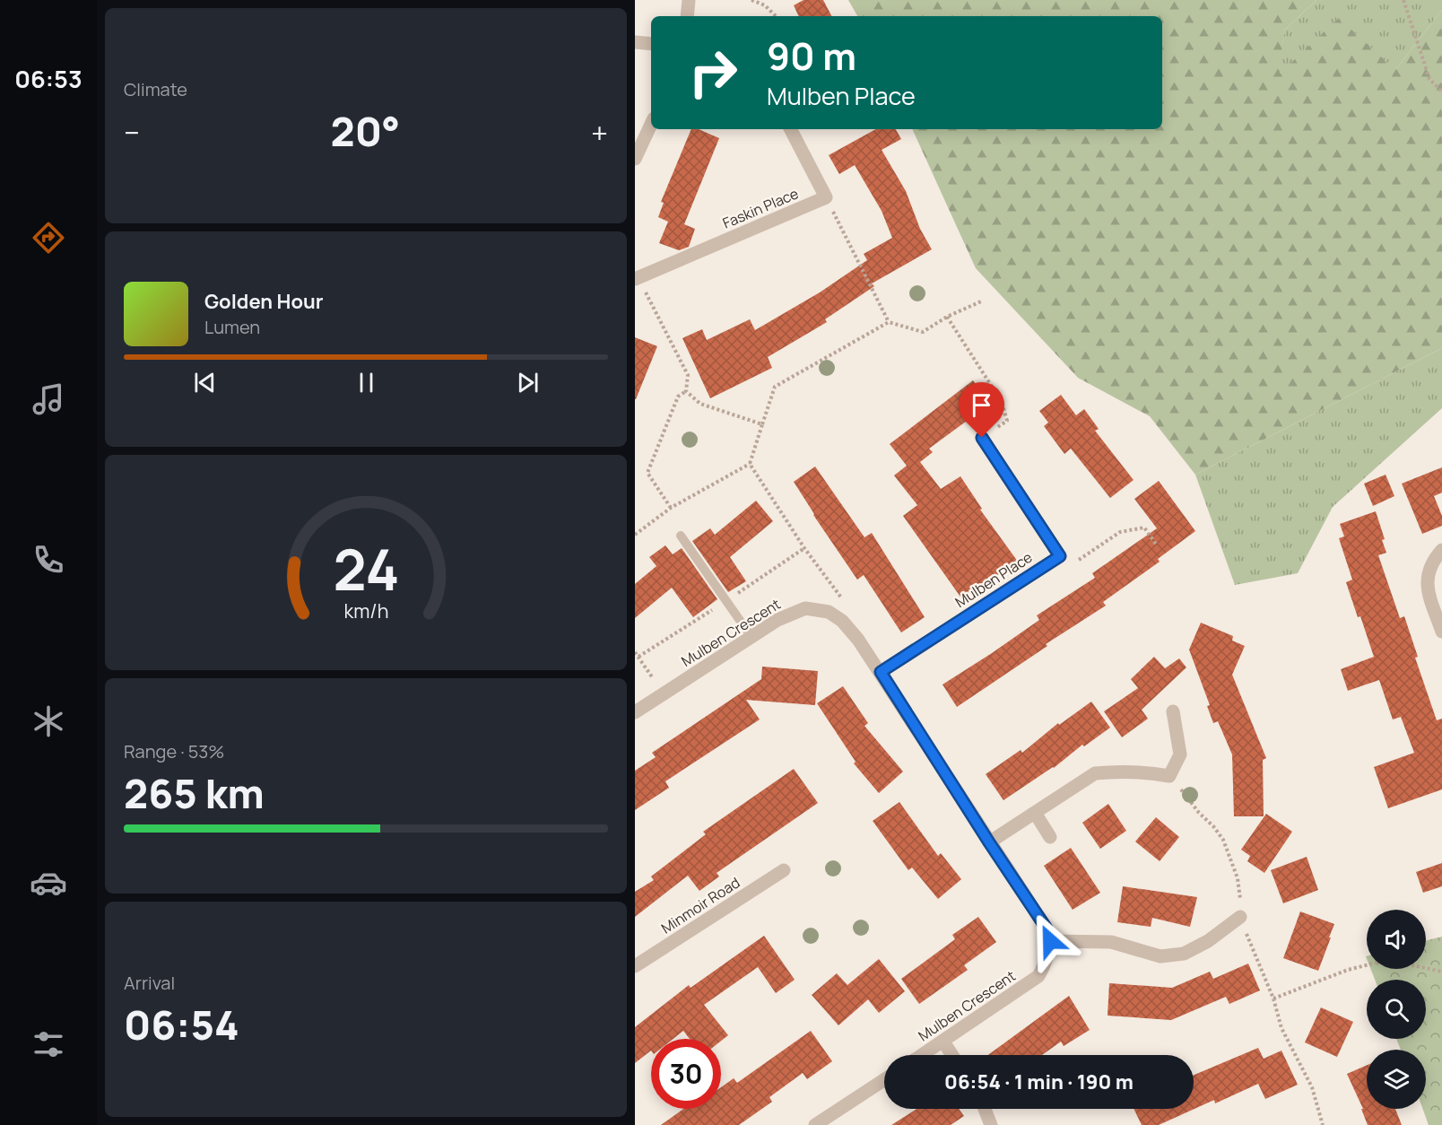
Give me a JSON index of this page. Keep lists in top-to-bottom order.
{
  "streets": {
    "street": [
      "Faskin Place",
      "Mulben Place",
      "Mulben Crescent",
      "Minmoir Road"
    ]
  },
  "crossings": [
    ["Mulben Place", "Mulben Crescent"]
  ],
  "page": {
    "tabs": "06:53",
    "tile": [
      "Climate",
      ["Range · 53%", "265 km"],
      ["Arrival", "06:54"]
    ],
    "turn": ["90 m", "Mulben Place"],
    "heat": ["−", "20°", "+"],
    "song": ["Golden Hour", "Lumen"],
    "limit": "30",
    "trip": "06:54 · 1 min · 190 m",
    "gauge": ["24", "km/h"]
  }
}
